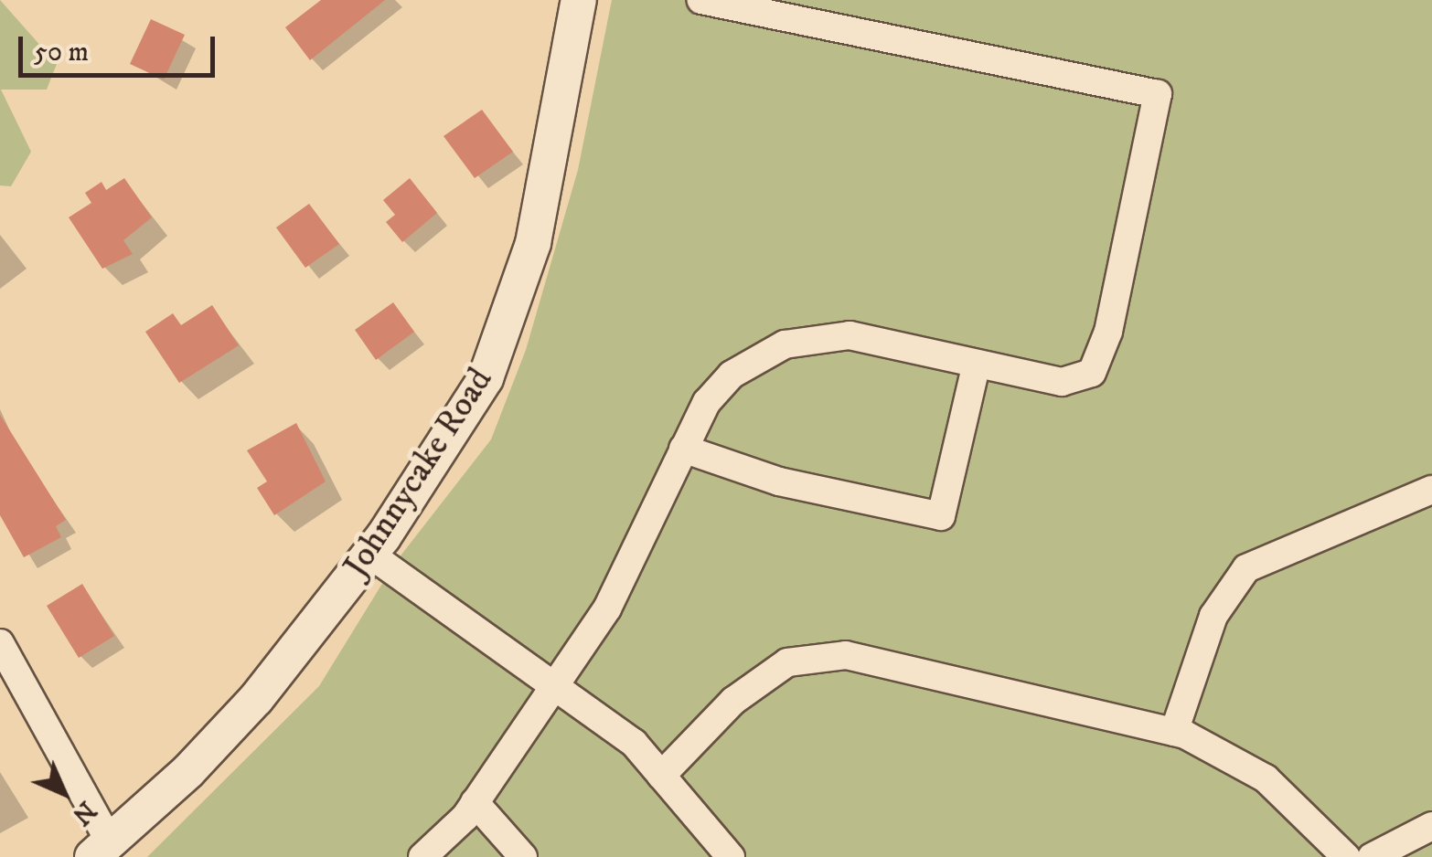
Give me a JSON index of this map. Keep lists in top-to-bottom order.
{
  "streets": {
    "street": ["Johnnycake Road"]
  },
  "scale_bar": "50 m",
  "north": "bottom right"
}
